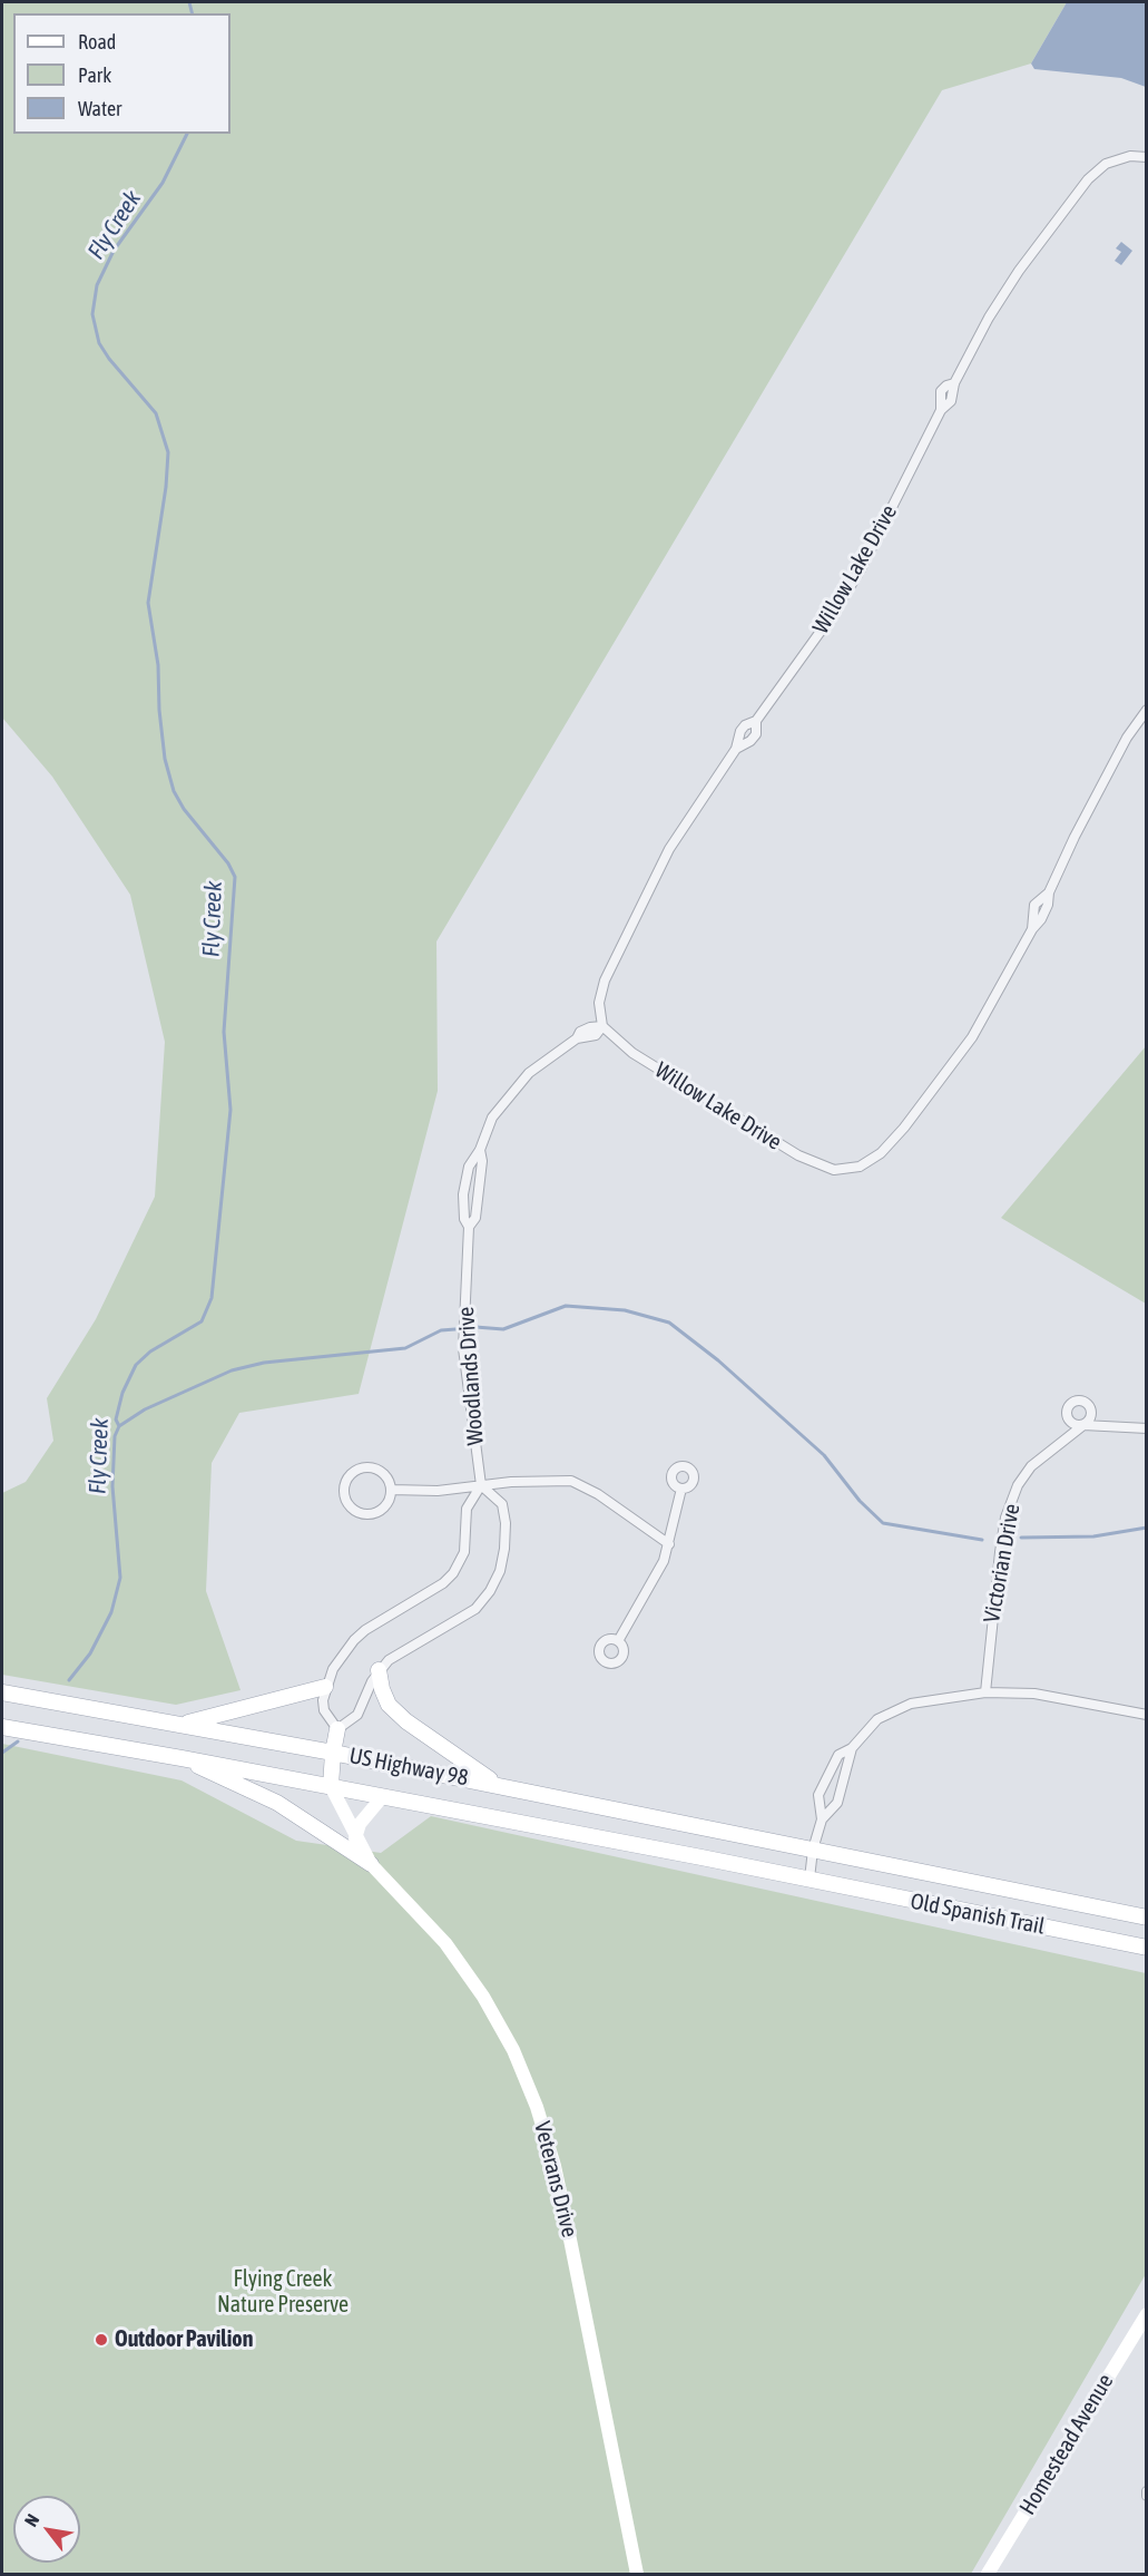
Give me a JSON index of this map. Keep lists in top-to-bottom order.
{
  "streets": {
    "main road": ["US Highway 98", "Old Spanish Trail"],
    "street": [
      "Willow Lake Drive",
      "Woodlands Drive",
      "Victorian Drive",
      "Veterans Drive",
      "Homestead Avenue"
    ]
  },
  "crossings": [
    ["Willow Lake Drive", "Woodlands Drive"],
    ["US Highway 98", "Old Spanish Trail"],
    ["US Highway 98", "Veterans Drive"]
  ],
  "water": ["Fly Creek"],
  "parks": ["Flying Creek Nature Preserve"],
  "places": ["Outdoor Pavilion"],
  "legend": ["Road", "Park", "Water"],
  "north": "top left"
}
